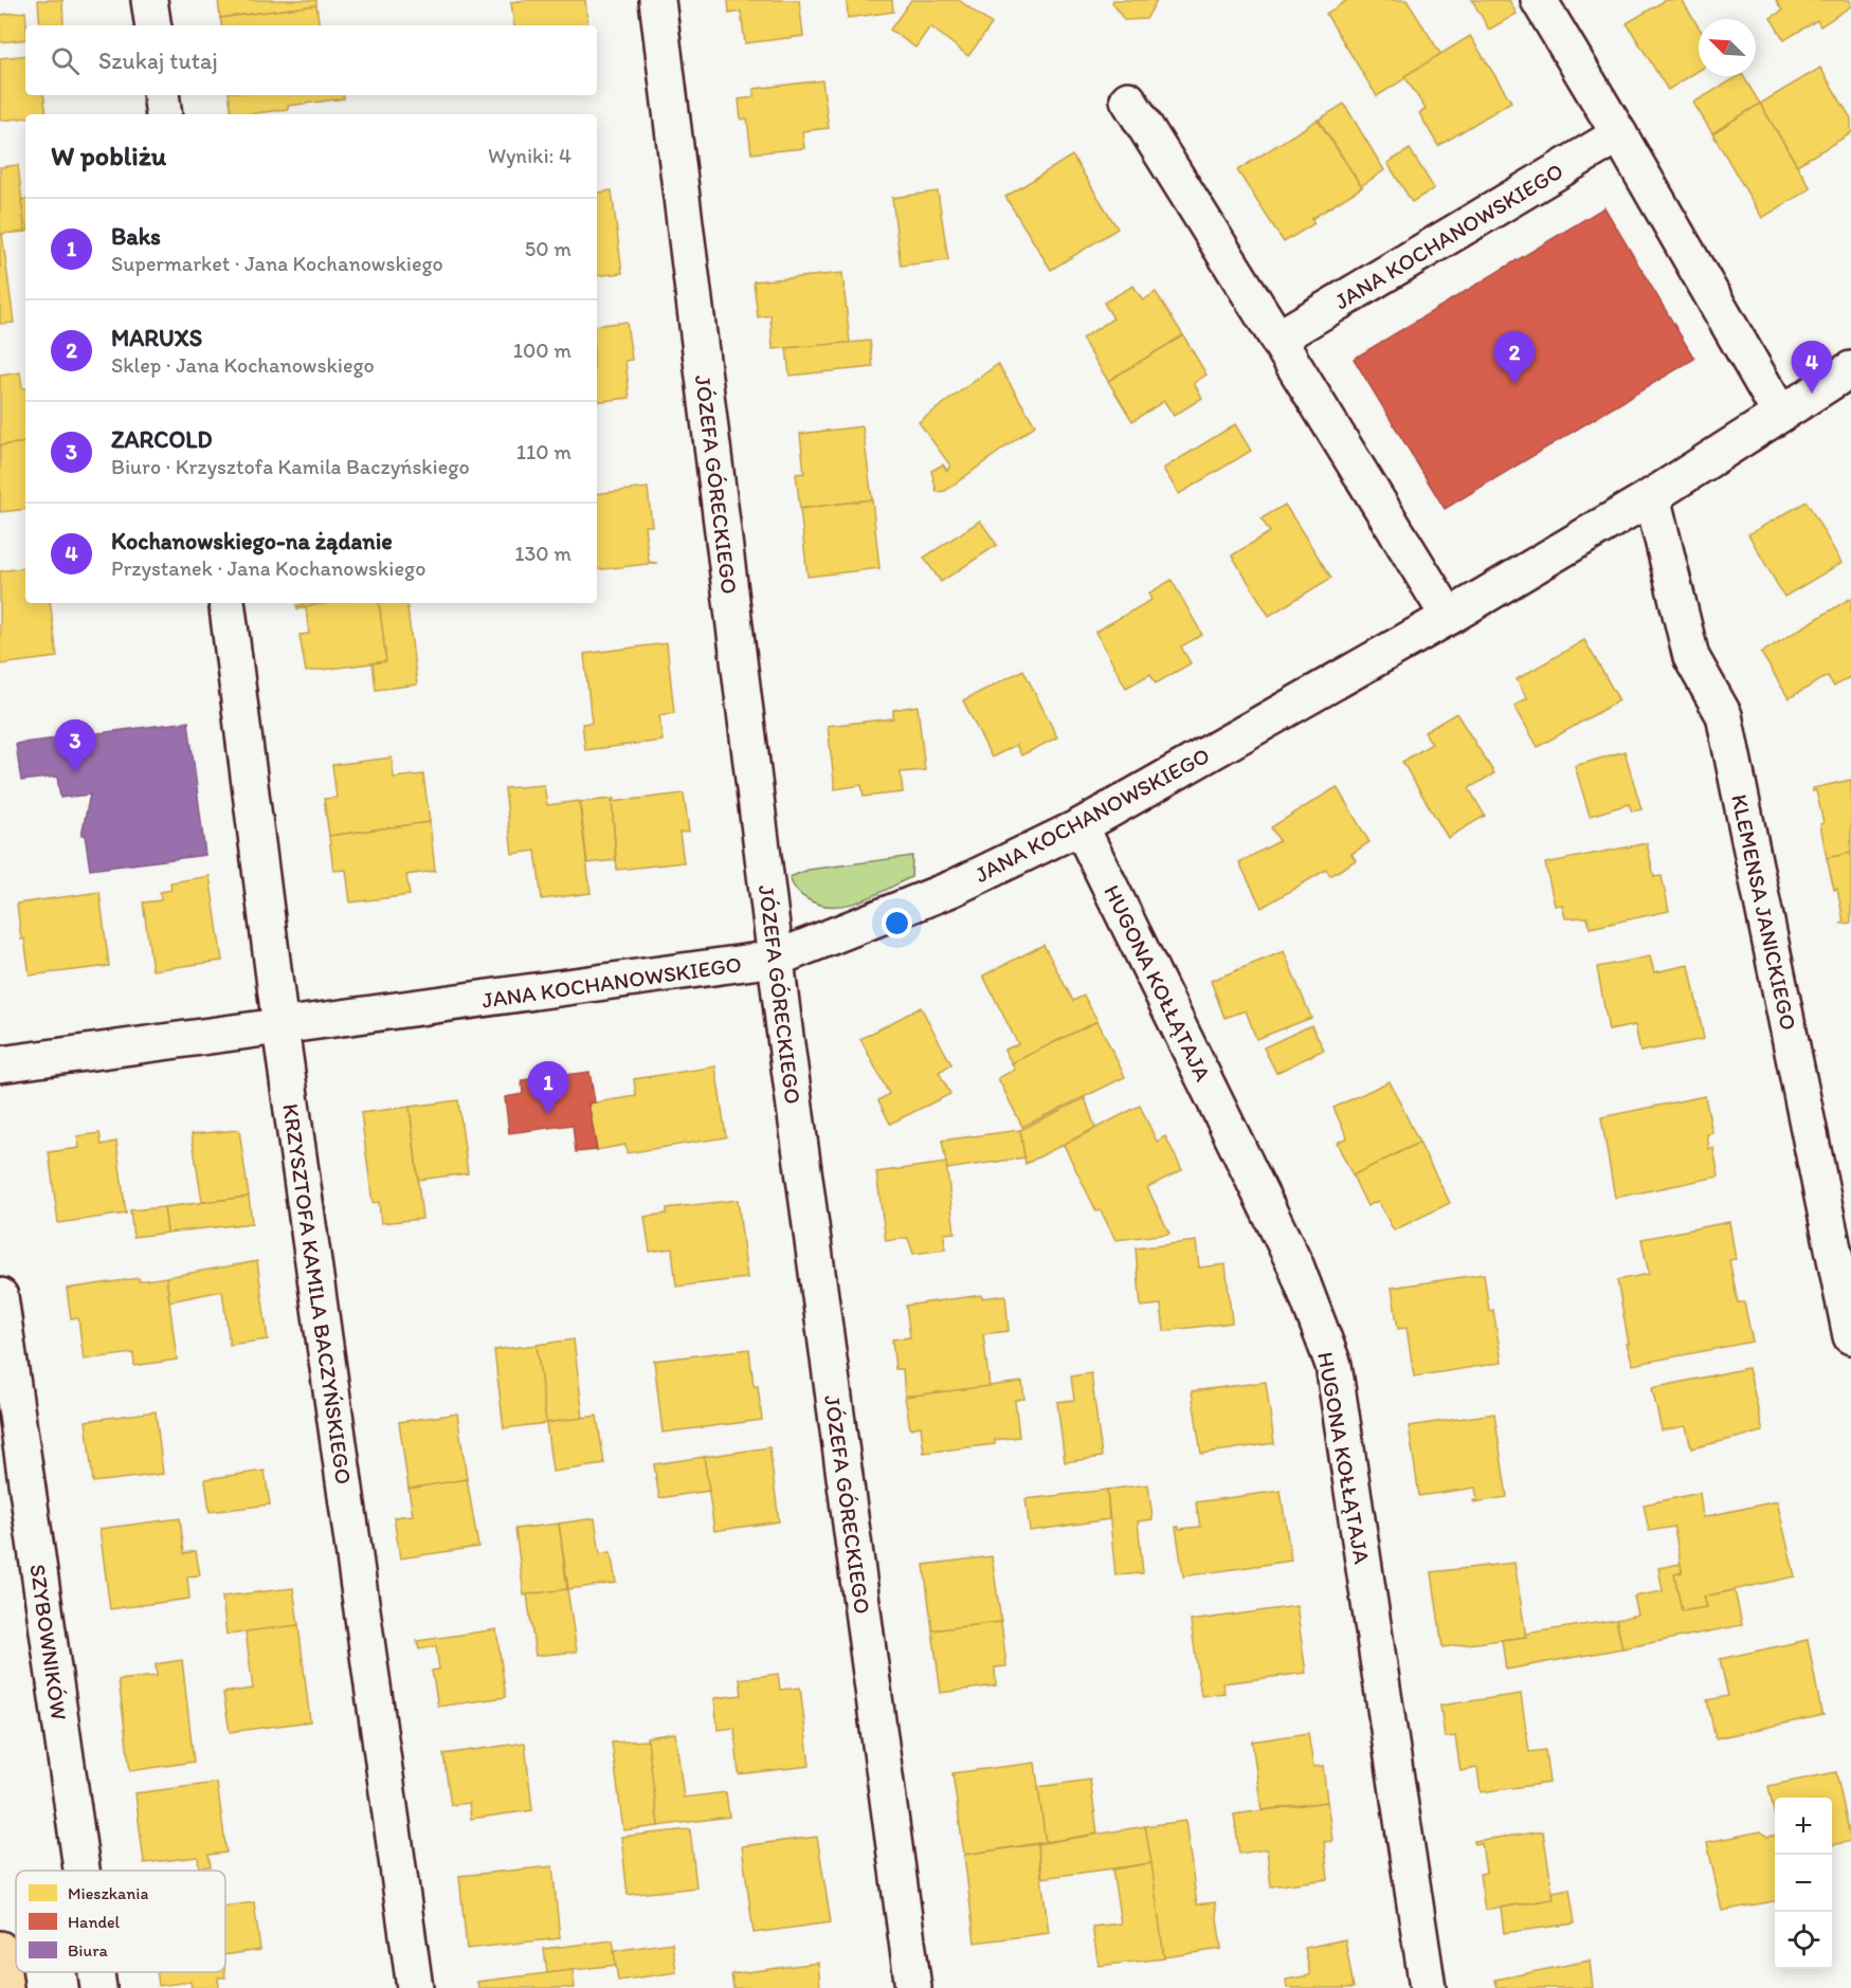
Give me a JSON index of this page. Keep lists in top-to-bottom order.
{
  "streets": {
    "street": [
      "JANA KOCHANOWSKIEGO",
      "JÓZEFA GÓRECKIEGO",
      "KLEMENSA JANICKIEGO",
      "HUGONA KOŁŁĄTAJA",
      "KRZYSZTOFA KAMILA BACZYŃSKIEGO",
      "SZYBOWNIKÓW"
    ]
  },
  "crossings": [
    ["JANA KOCHANOWSKIEGO", "JÓZEFA GÓRECKIEGO"],
    ["JANA KOCHANOWSKIEGO", "KLEMENSA JANICKIEGO"],
    ["JANA KOCHANOWSKIEGO", "HUGONA KOŁŁĄTAJA"],
    ["JANA KOCHANOWSKIEGO", "KRZYSZTOFA KAMILA BACZYŃSKIEGO"]
  ],
  "legend": ["Mieszkania", "Handel", "Biura"],
  "north": "top left",
  "page": {
    "search": "Szukaj tutaj",
    "heading": ["W pobliżu", "Wyniki: 4"],
    "list": [
      {
        "mark": "1",
        "name": "Baks",
        "note": "Supermarket · Jana Kochanowskiego",
        "value": "50 m"
      },
      {
        "mark": "2",
        "name": "MARUXS",
        "note": "Sklep · Jana Kochanowskiego",
        "value": "100 m"
      },
      {
        "mark": "3",
        "name": "ZARCOLD",
        "note": "Biuro · Krzysztofa Kamila Baczyńskiego",
        "value": "110 m"
      },
      {
        "mark": "4",
        "name": "Kochanowskiego-na żądanie",
        "note": "Przystanek · Jana Kochanowskiego",
        "value": "130 m"
      }
    ],
    "pins": [
      "2",
      "4",
      "3",
      "1"
    ],
    "map_buttons": ["+", "−"]
  }
}
